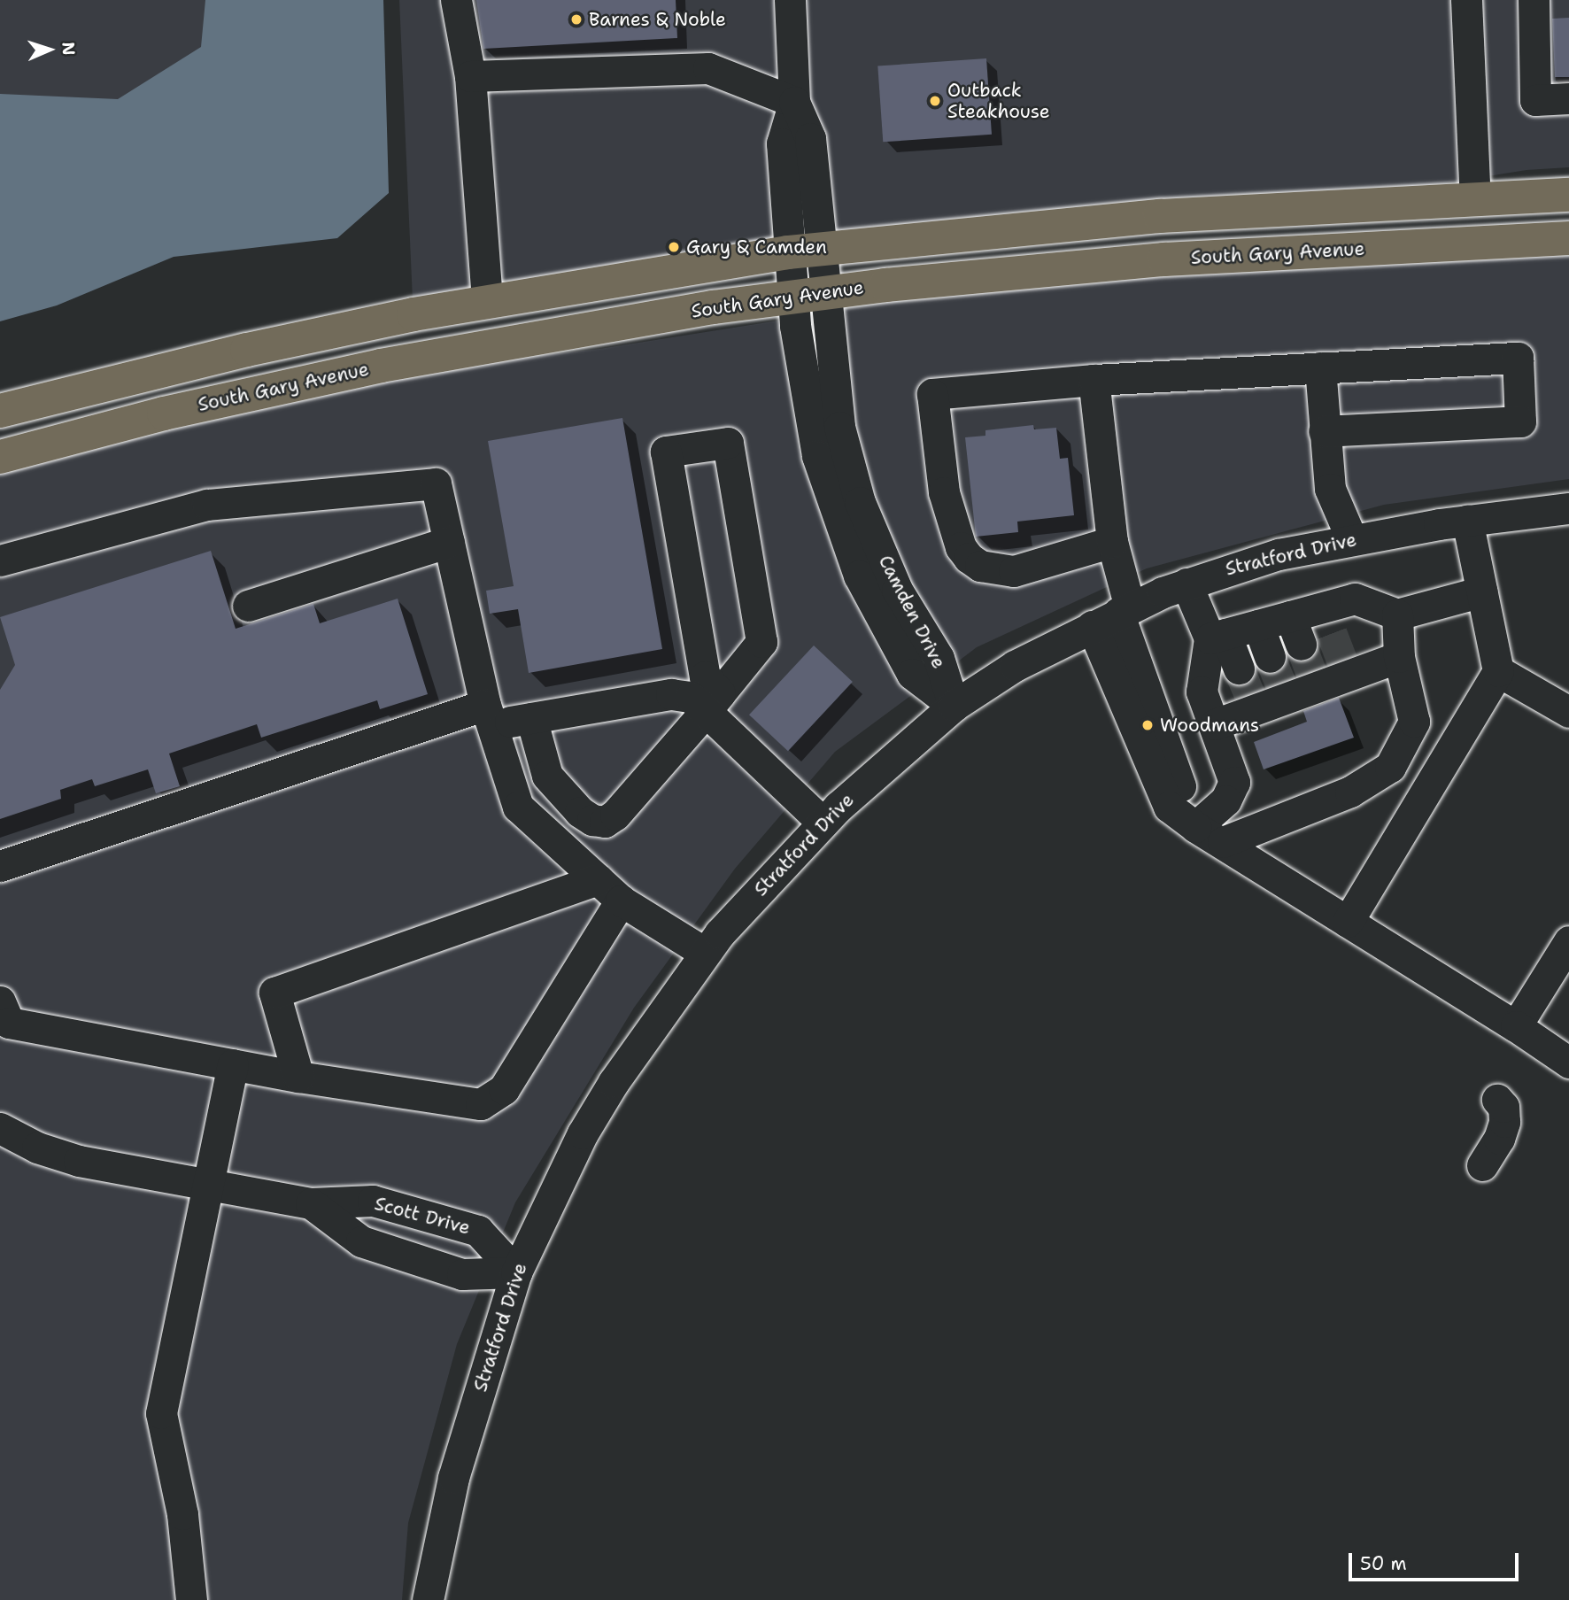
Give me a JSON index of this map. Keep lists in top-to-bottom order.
{
  "streets": {
    "main road": ["South Gary Avenue"],
    "street": ["Stratford Drive", "Camden Drive", "Scott Drive"]
  },
  "crossings": [
    ["South Gary Avenue", "Camden Drive"],
    ["Stratford Drive", "Camden Drive"],
    ["Stratford Drive", "Scott Drive"]
  ],
  "places": [
    "Barnes & Noble",
    "Outback Steakhouse",
    "Gary & Camden",
    "Woodmans"
  ],
  "scale_bar": "50 m",
  "north": "right"
}
